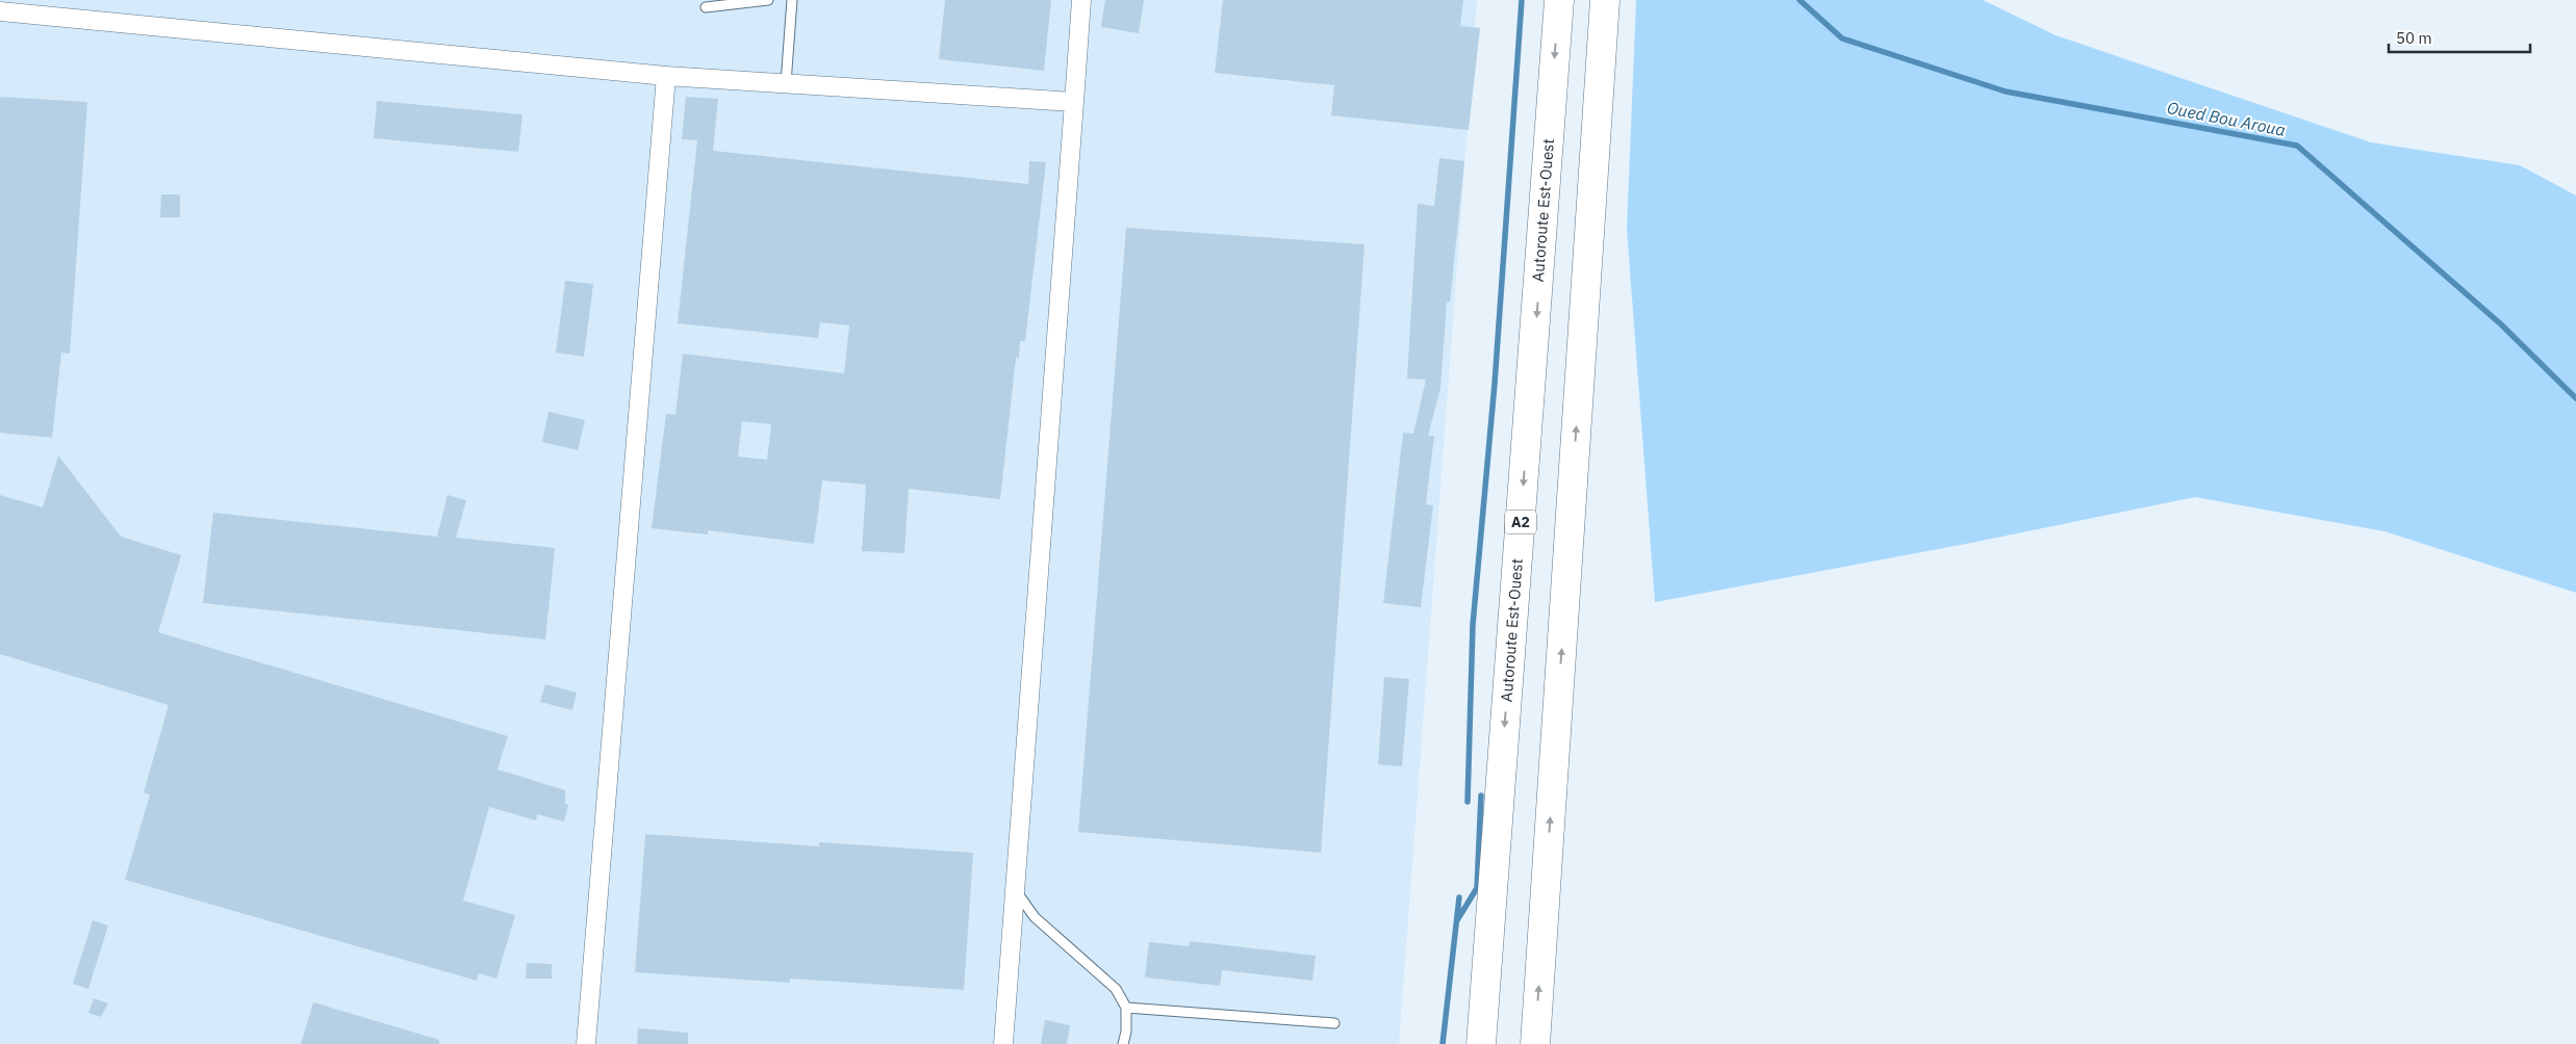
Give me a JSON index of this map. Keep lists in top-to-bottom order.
{
  "streets": {
    "highway": ["Autoroute Est-Ouest", "A2"]
  },
  "water": ["Oued Bou Aroua"],
  "scale_bar": "50 m"
}
